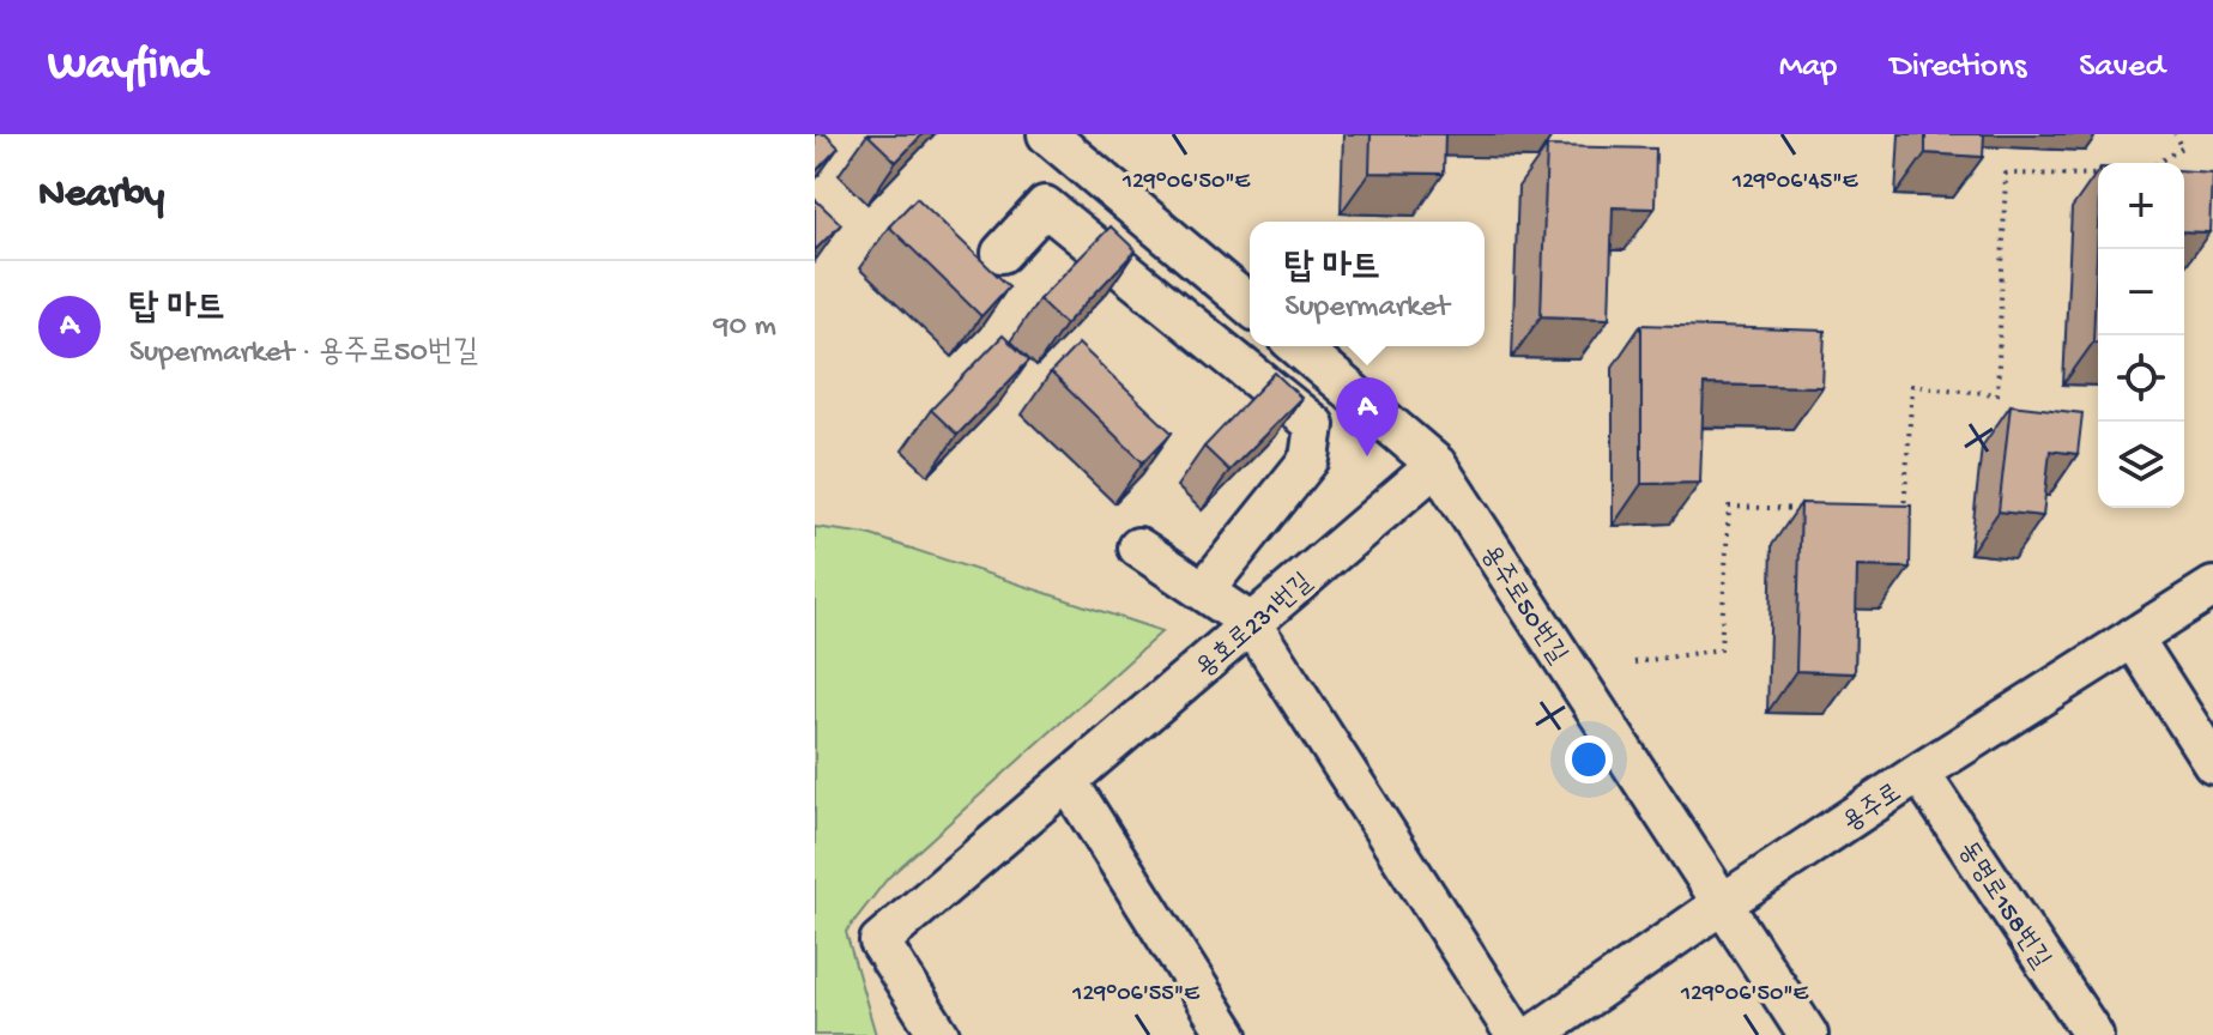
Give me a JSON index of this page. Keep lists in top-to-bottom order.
{
  "streets": {
    "street": [
      "용주로50번길",
      "용호로231번길",
      "용주로",
      "동명로158번길"
    ]
  },
  "crossings": [
    ["용주로50번길", "용호로231번길"],
    ["용주로50번길", "용주로"],
    ["용주로", "동명로158번길"]
  ],
  "page": {
    "header": "Wayfind",
    "nav": ["Map", "Directions", "Saved"],
    "heading": "Nearby",
    "map_buttons": ["+", "−"],
    "popup": ["탑 마트", "Supermarket"],
    "list": [
      {
        "mark": "A",
        "name": "탑 마트",
        "note": "Supermarket · 용주로50번길",
        "value": "90 m"
      }
    ],
    "pins": "A"
  },
  "coordinates": ["129°06'50\"E", "129°06'45\"E", "129°06'55\"E"]
}
